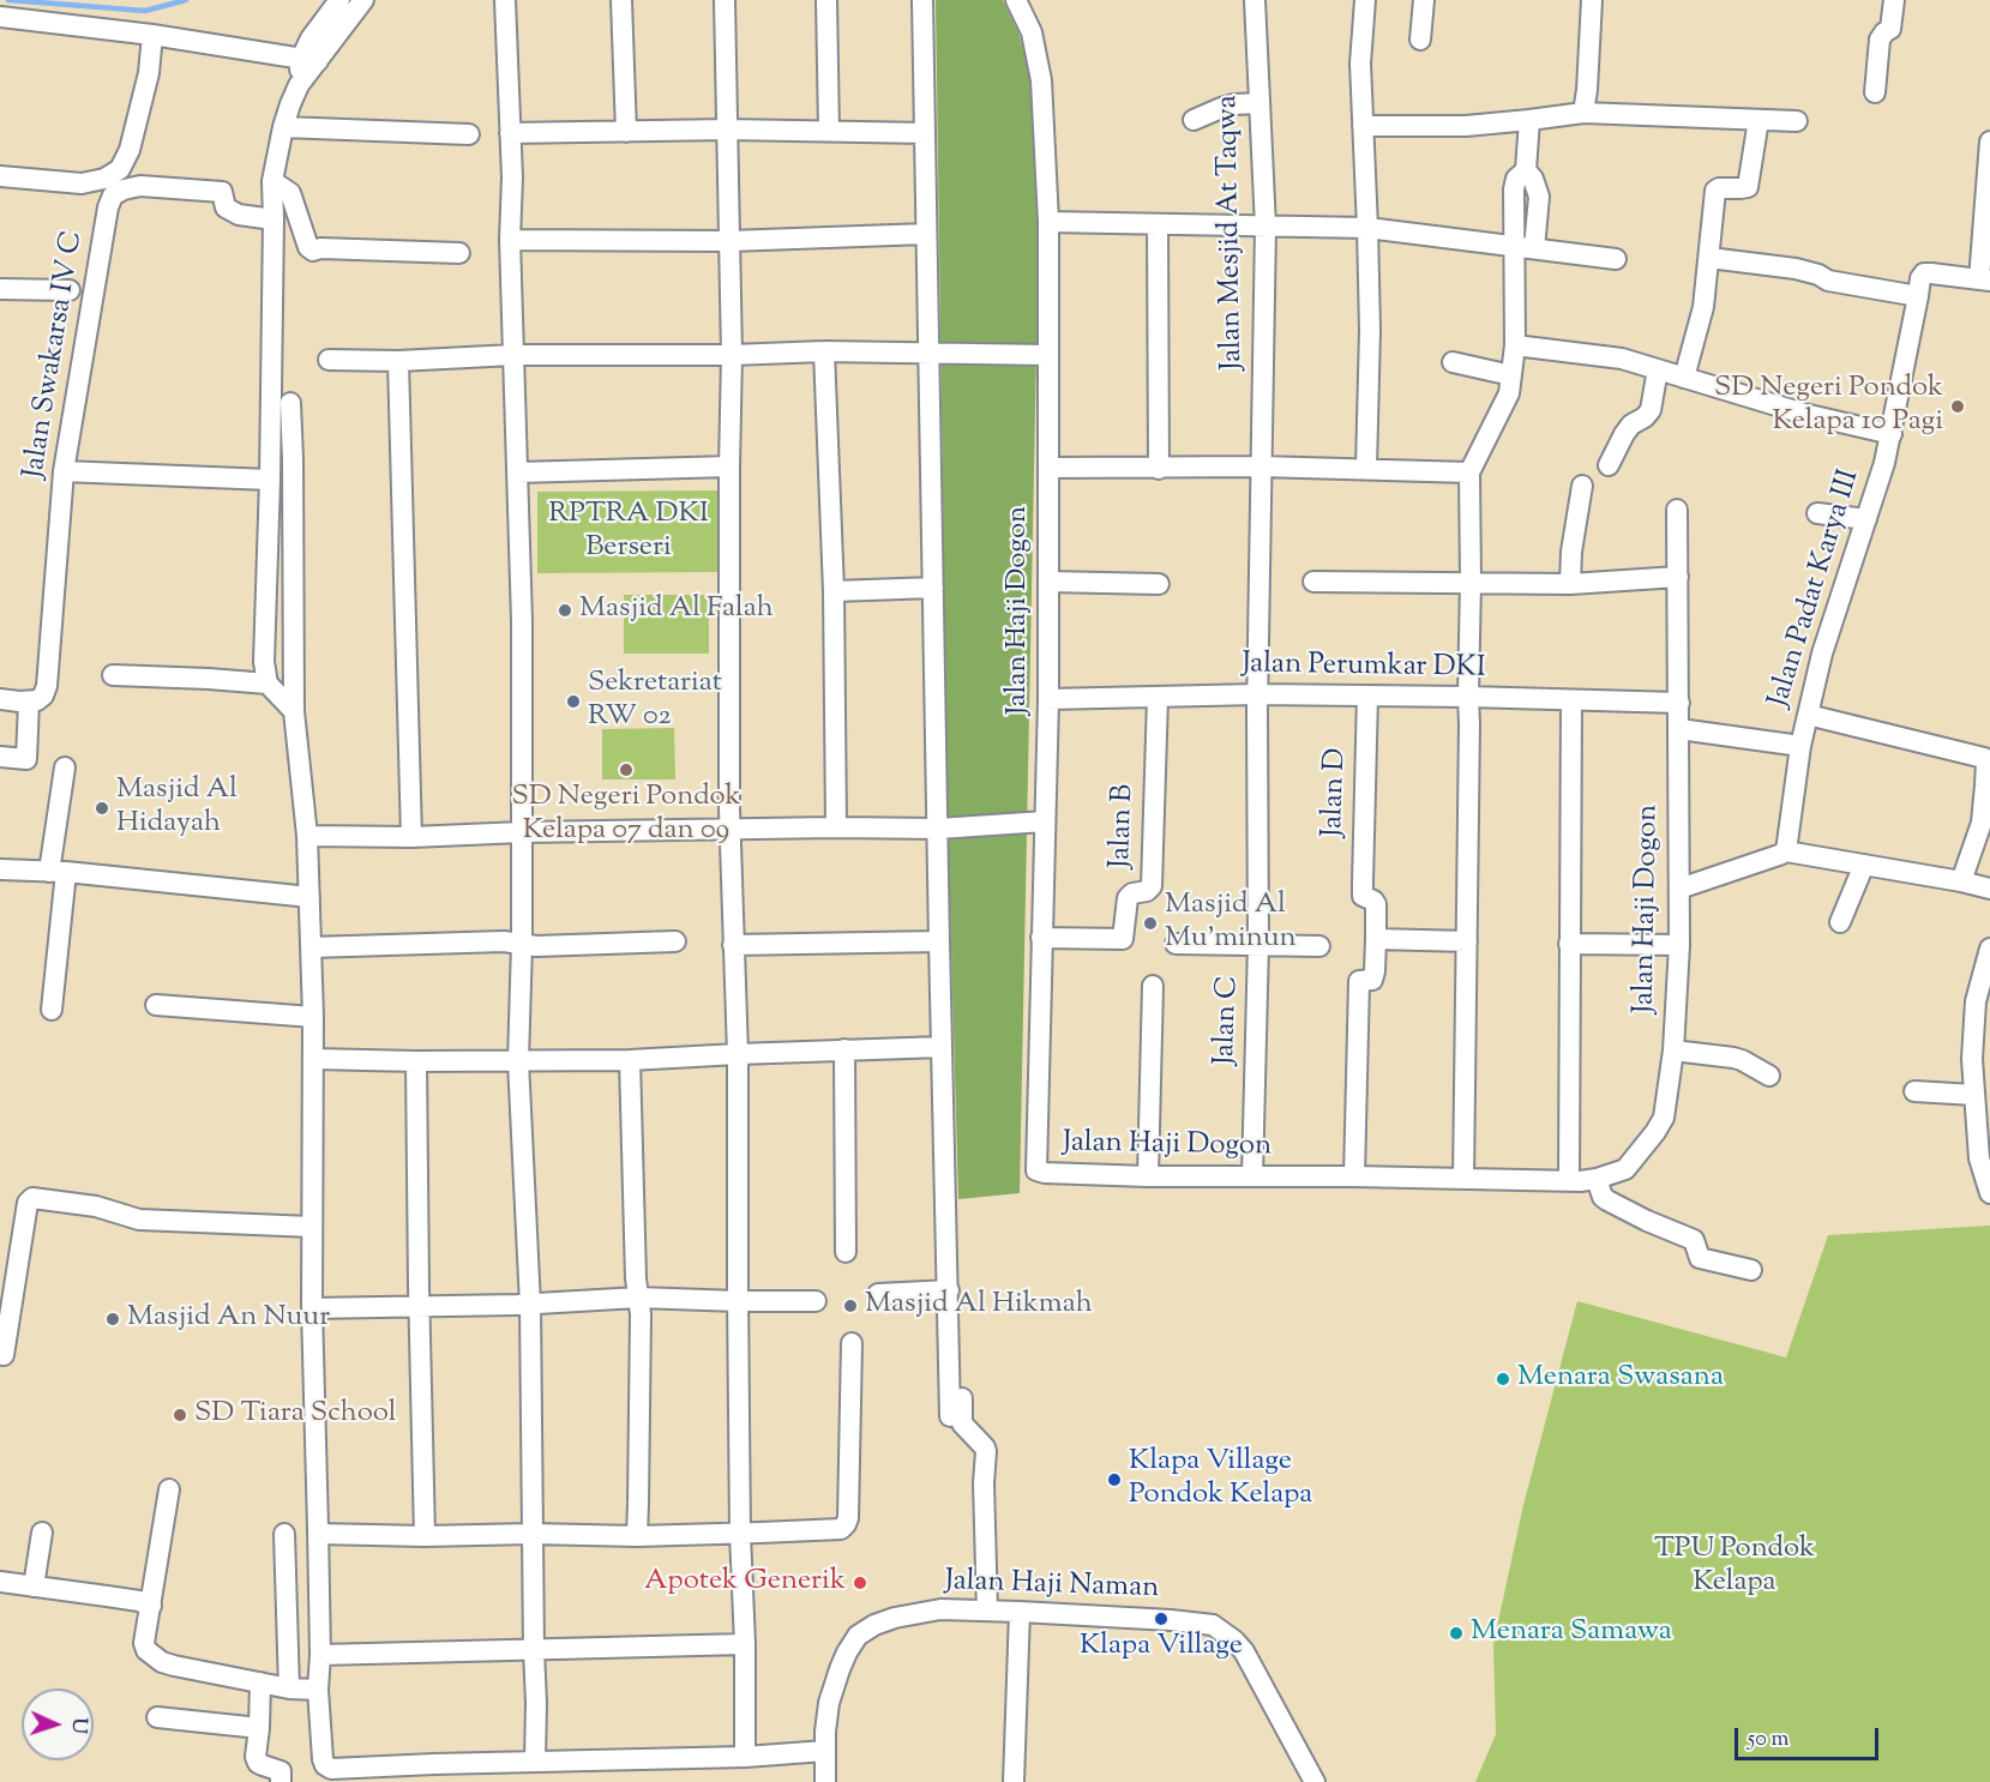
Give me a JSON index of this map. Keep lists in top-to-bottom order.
{
  "streets": {
    "street": [
      "Jalan Mesjid At Taqwa",
      "Jalan Swakarsa IV C",
      "Jalan Padat Karya III",
      "Jalan Haji Dogon",
      "Jalan Perumkar DKI",
      "Jalan D",
      "Jalan B",
      "Jalan C",
      "Jalan Haji Naman"
    ]
  },
  "crossings": [
    ["Jalan Mesjid At Taqwa", "Jalan Perumkar DKI"],
    ["Jalan Mesjid At Taqwa", "Jalan C"],
    ["Jalan Haji Dogon", "Jalan Perumkar DKI"],
    ["Jalan Haji Dogon", "Jalan B"],
    ["Jalan Haji Dogon", "Jalan C"],
    ["Jalan Perumkar DKI", "Jalan D"],
    ["Jalan Perumkar DKI", "Jalan B"],
    ["Jalan Perumkar DKI", "Jalan C"]
  ],
  "parks": ["RPTRA DKI Berseri", "TPU Pondok Kelapa"],
  "places": [
    "SD Negeri Pondok Kelapa 10 Pagi",
    "Masjid Al Falah",
    "Sekretariat RW 02",
    "SD Negeri Pondok Kelapa 07 dan 09",
    "Masjid Al Hidayah",
    "Masjid Al Mu'minun",
    "Masjid Al Hikmah",
    "Masjid An Nuur",
    "Menara Swasana",
    "SD Tiara School",
    "Klapa Village Pondok Kelapa",
    "Apotek Generik",
    "Klapa Village",
    "Menara Samawa"
  ],
  "scale_bar": "50 m",
  "north": "right"
}
